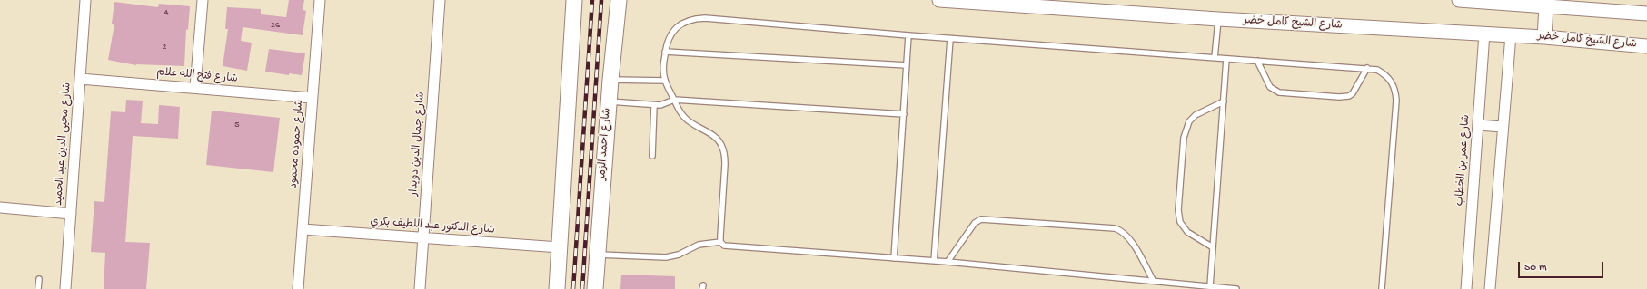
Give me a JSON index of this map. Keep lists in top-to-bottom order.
{
  "streets": {
    "main road": ["شارع الشيخ كامل خضر", "شارع احمد الزمر"],
    "street": [
      "شارع فتح الله علام",
      "شارع محيى الدين عبد الحميد",
      "شارع حموده محمود",
      "شارع جمال الدين دويدار",
      "شارع عمر بن الخطاب",
      "شارع الدكتور عبد اللطيف بكري"
    ]
  },
  "crossings": [
    ["شارع الشيخ كامل خضر", "شارع عمر بن الخطاب"],
    ["شارع فتح الله علام", "شارع محيى الدين عبد الحميد"],
    ["شارع فتح الله علام", "شارع حموده محمود"],
    ["شارع حموده محمود", "شارع الدكتور عبد اللطيف بكري"],
    ["شارع جمال الدين دويدار", "شارع الدكتور عبد اللطيف بكري"]
  ],
  "house_numbers": [
    "4",
    "26",
    "2",
    "5"
  ],
  "scale_bar": "50 m"
}
